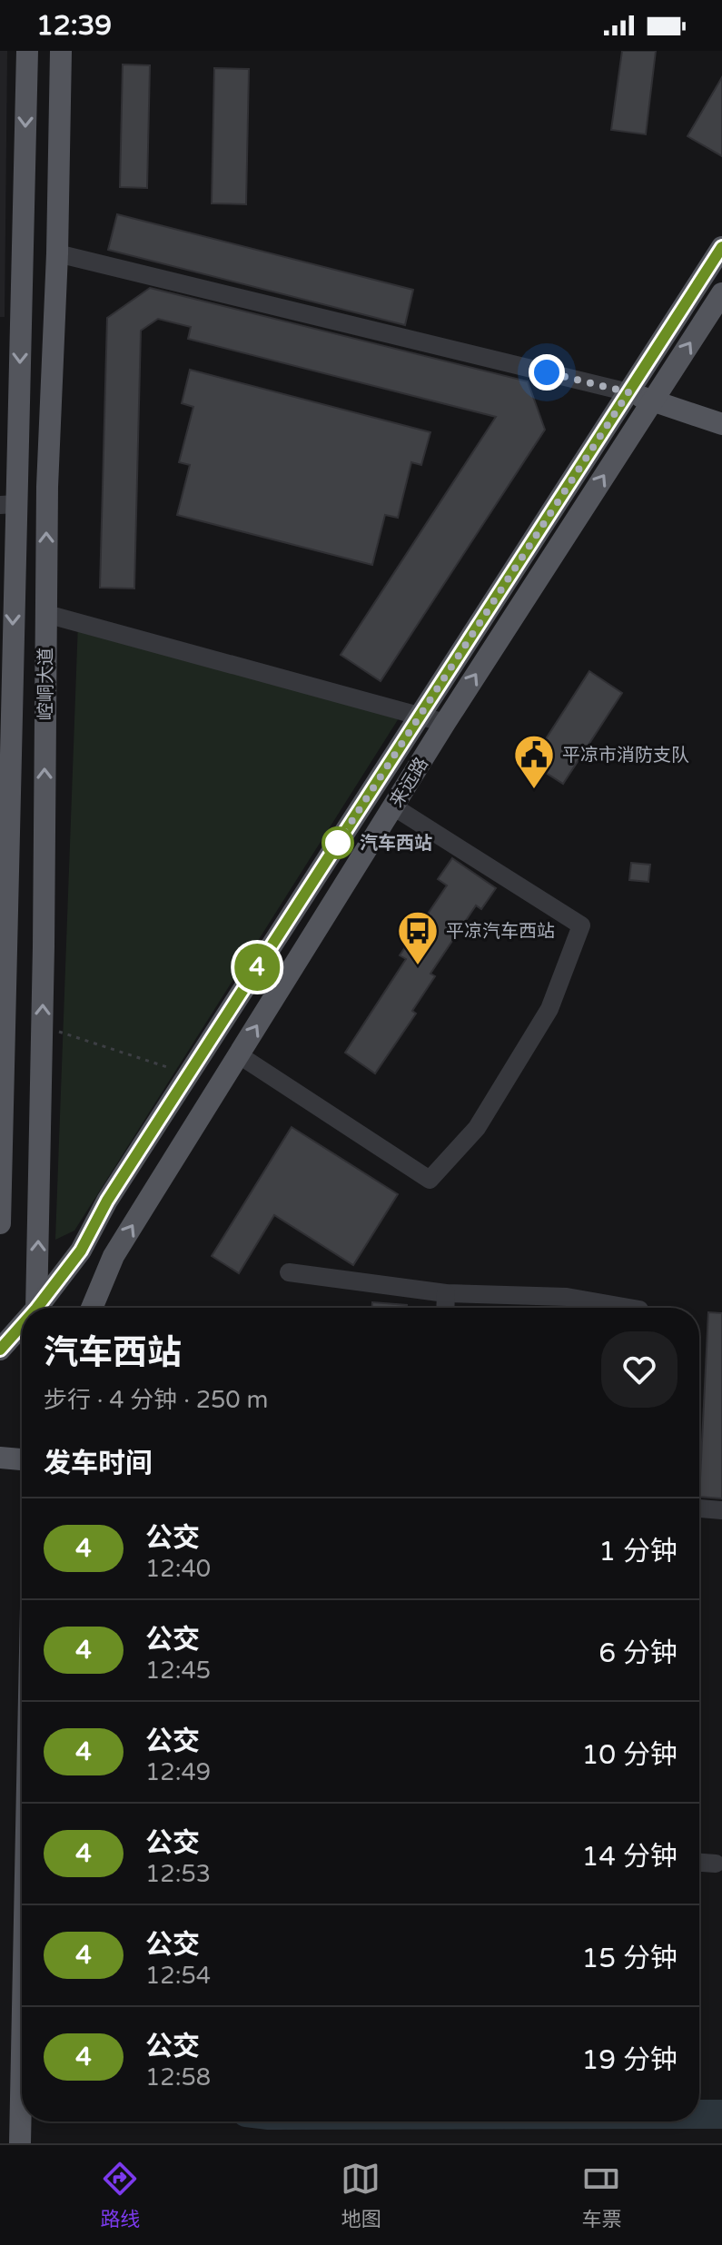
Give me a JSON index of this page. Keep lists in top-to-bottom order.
{
  "streets": {
    "main road": ["崆峒大道", "来远路"]
  },
  "places": {
    "public building": ["平凉市消防支队"],
    "other": ["汽车西站"],
    "bus stop": ["平凉汽车西站"]
  },
  "lines": ["bus line 4"],
  "page": {
    "status": "12:39",
    "on_map": "4",
    "heading": [
      ["汽车西站", "步行 · 4 分钟 · 250 m"],
      "发车时间"
    ],
    "list": [
      {
        "mark": "4",
        "name": "公交",
        "note": "12:40",
        "value": "1 分钟"
      },
      {
        "mark": "4",
        "name": "公交",
        "note": "12:45",
        "value": "6 分钟"
      },
      {
        "mark": "4",
        "name": "公交",
        "note": "12:49",
        "value": "10 分钟"
      },
      {
        "mark": "4",
        "name": "公交",
        "note": "12:53",
        "value": "14 分钟"
      },
      {
        "mark": "4",
        "name": "公交",
        "note": "12:54",
        "value": "15 分钟"
      },
      {
        "mark": "4",
        "name": "公交",
        "note": "12:58",
        "value": "19 分钟"
      }
    ],
    "tabs": ["路线", "地图", "车票"]
  }
}
